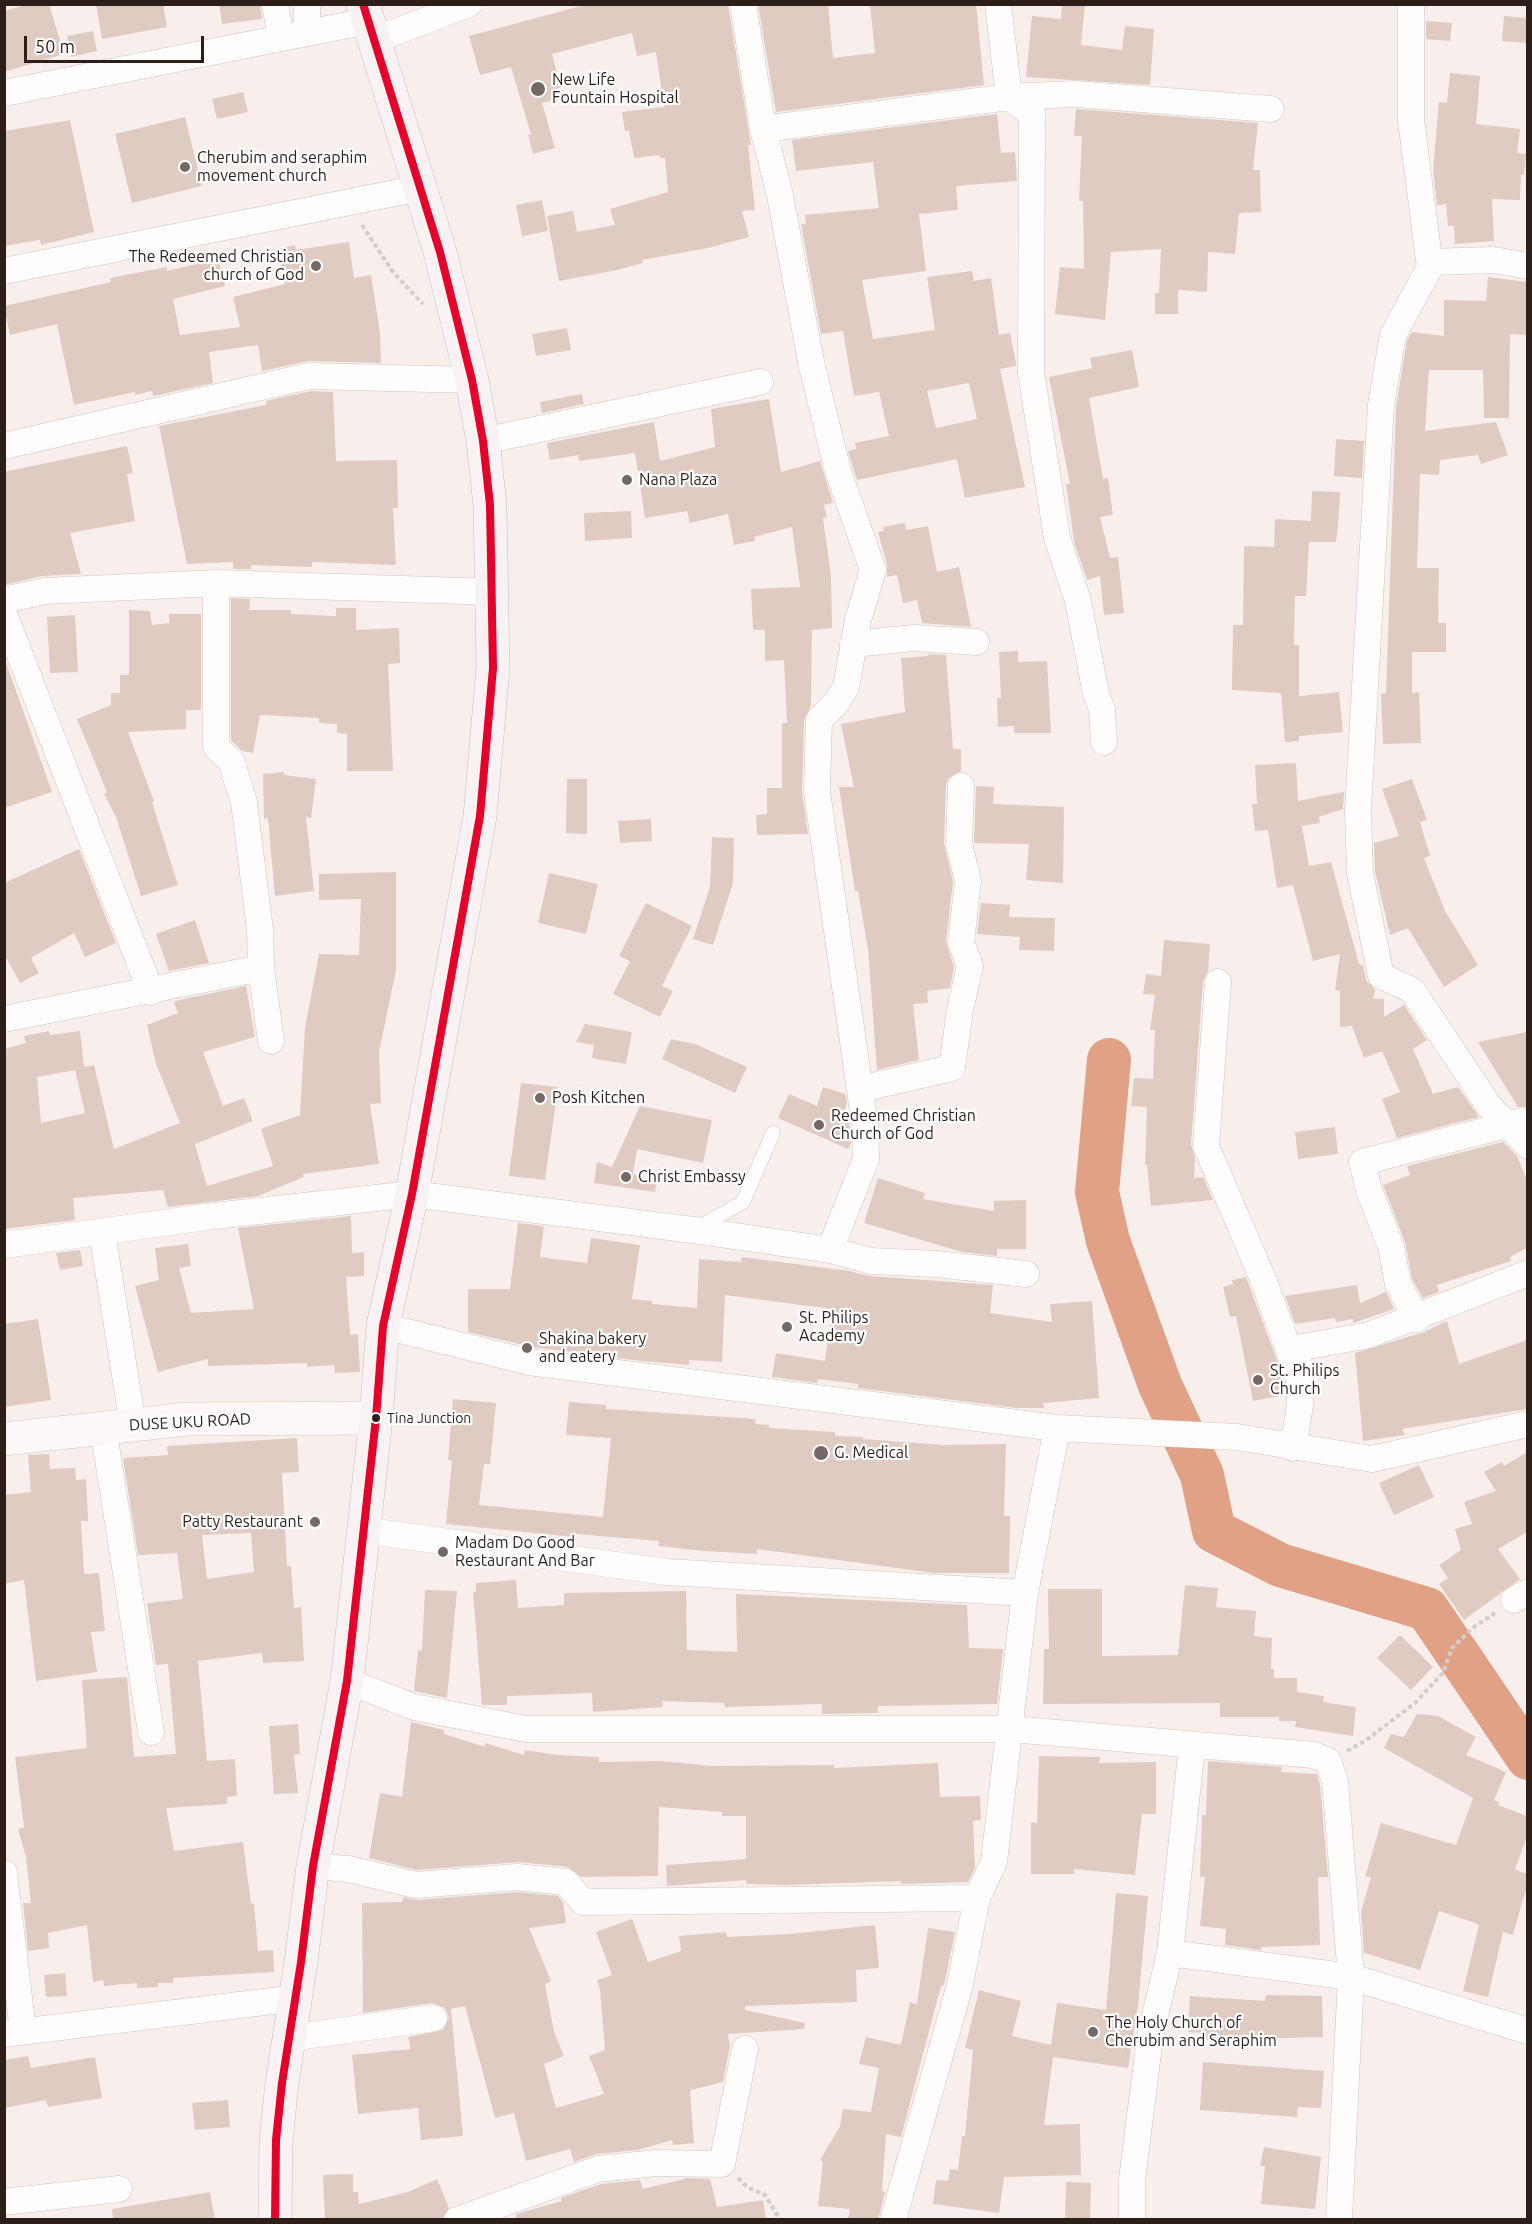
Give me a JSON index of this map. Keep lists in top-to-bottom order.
{
  "streets": {
    "street": ["DUSE UKU ROAD"]
  },
  "places": [
    "New Life Fountain Hospital",
    "Cherubim and seraphim movement church",
    "The Redeemed Christian church of God",
    "Nana Plaza",
    "Posh Kitchen",
    "Redeemed Christian Church of God",
    "Christ Embassy",
    "St. Philips Academy",
    "Shakina bakery and eatery",
    "St. Philips Church",
    "Tina Junction",
    "G. Medical",
    "Patty Restaurant",
    "Madam Do Good Restaurant And Bar",
    "The Holy Church of Cherubim and Seraphim"
  ],
  "scale_bar": "50 m"
}
